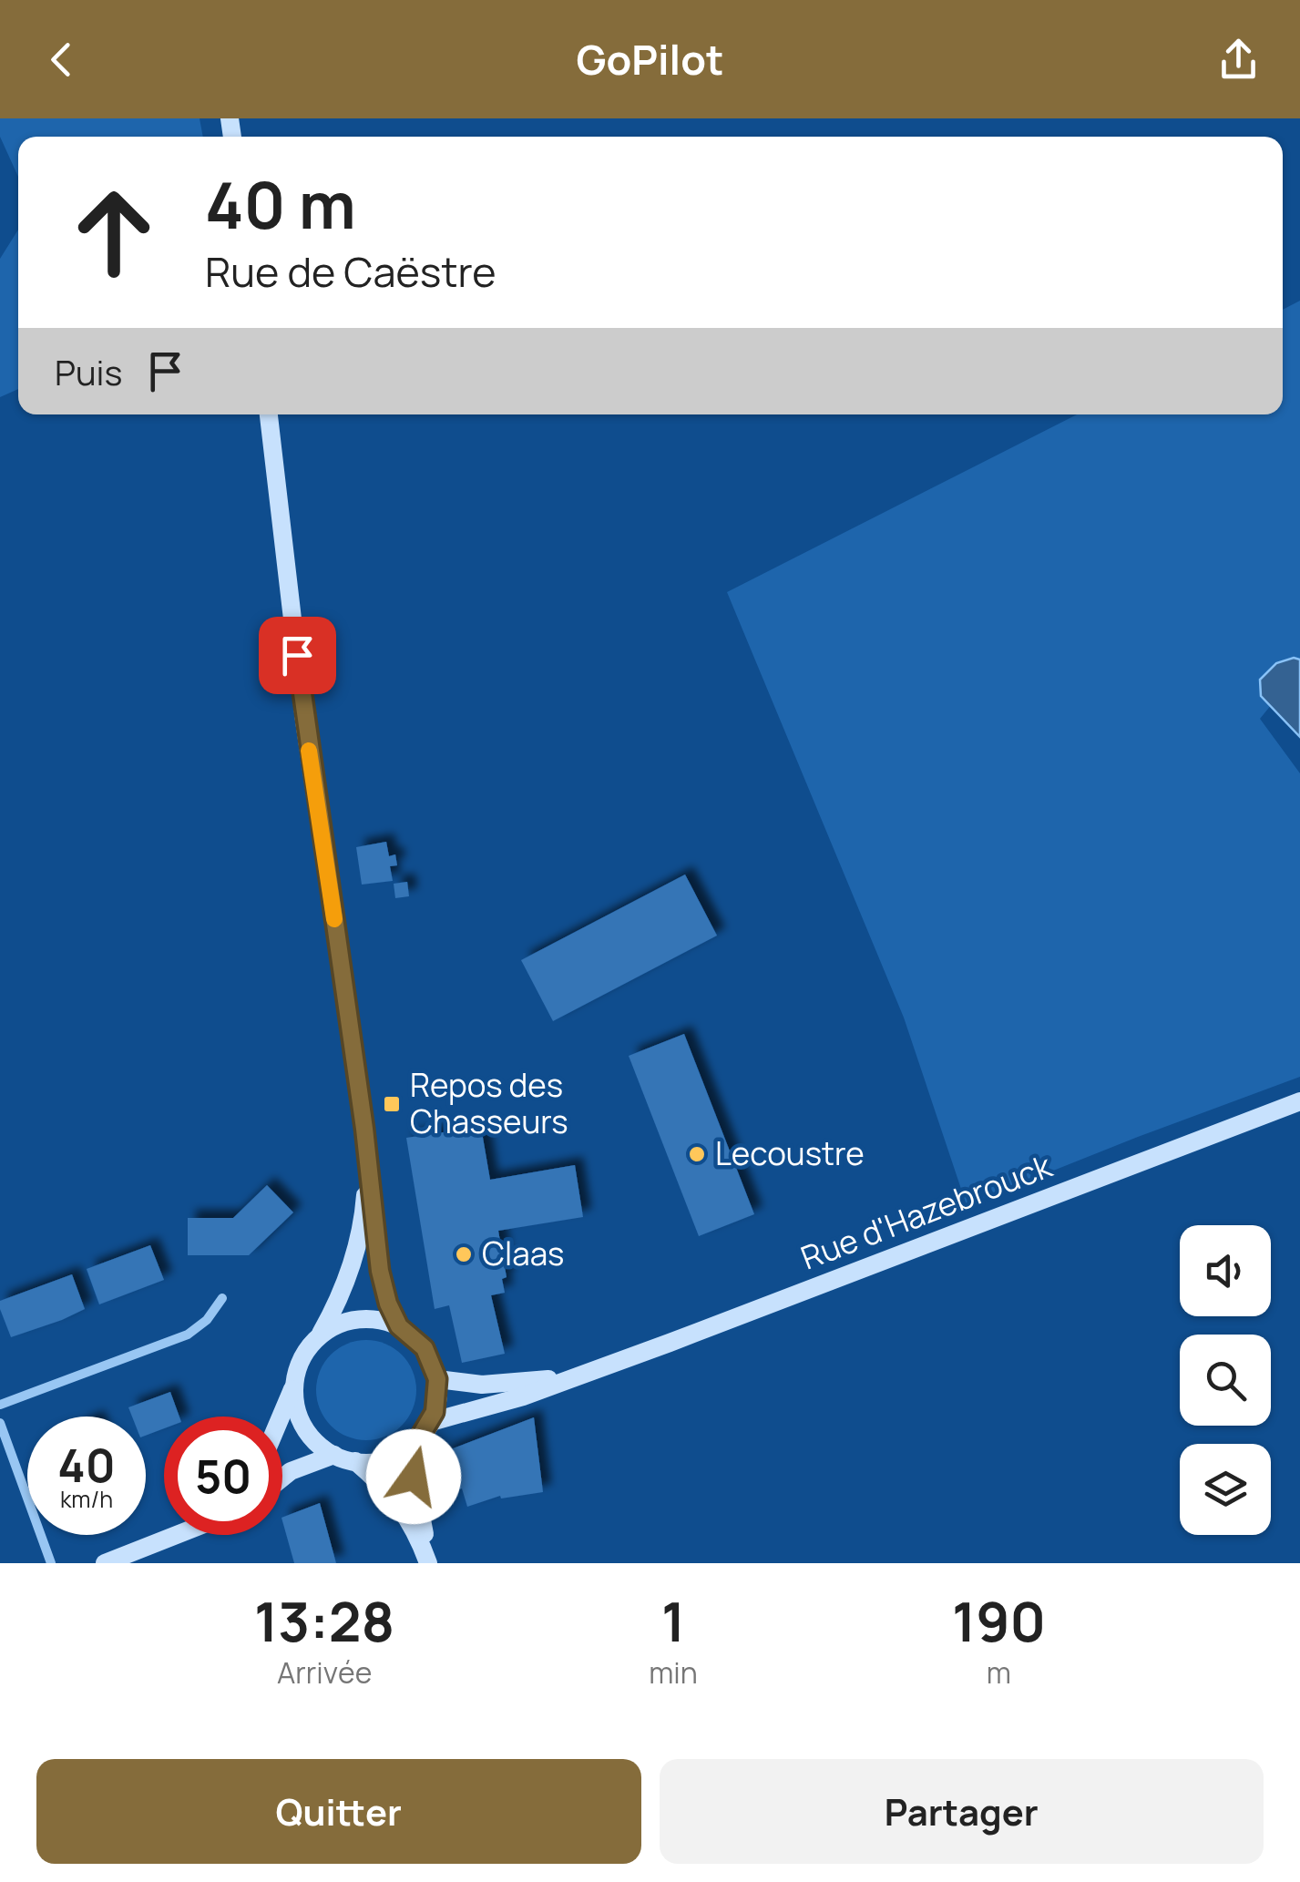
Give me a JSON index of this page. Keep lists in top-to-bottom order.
{
  "streets": {
    "main road": ["Rue d'Hazebrouck"]
  },
  "places": {
    "transit": ["Repos des Chasseurs"],
    "other": ["Lecoustre", "Claas"]
  },
  "page": {
    "header": "GoPilot",
    "turn": ["40 m", "Rue de Caëstre"],
    "then": "Puis",
    "speed": "40 km/h",
    "limit": "50",
    "eta": [
      "13:28",
      "Arrivée",
      "1",
      "min",
      "190",
      "m"
    ],
    "buttons": ["Quitter", "Partager"]
  }
}
